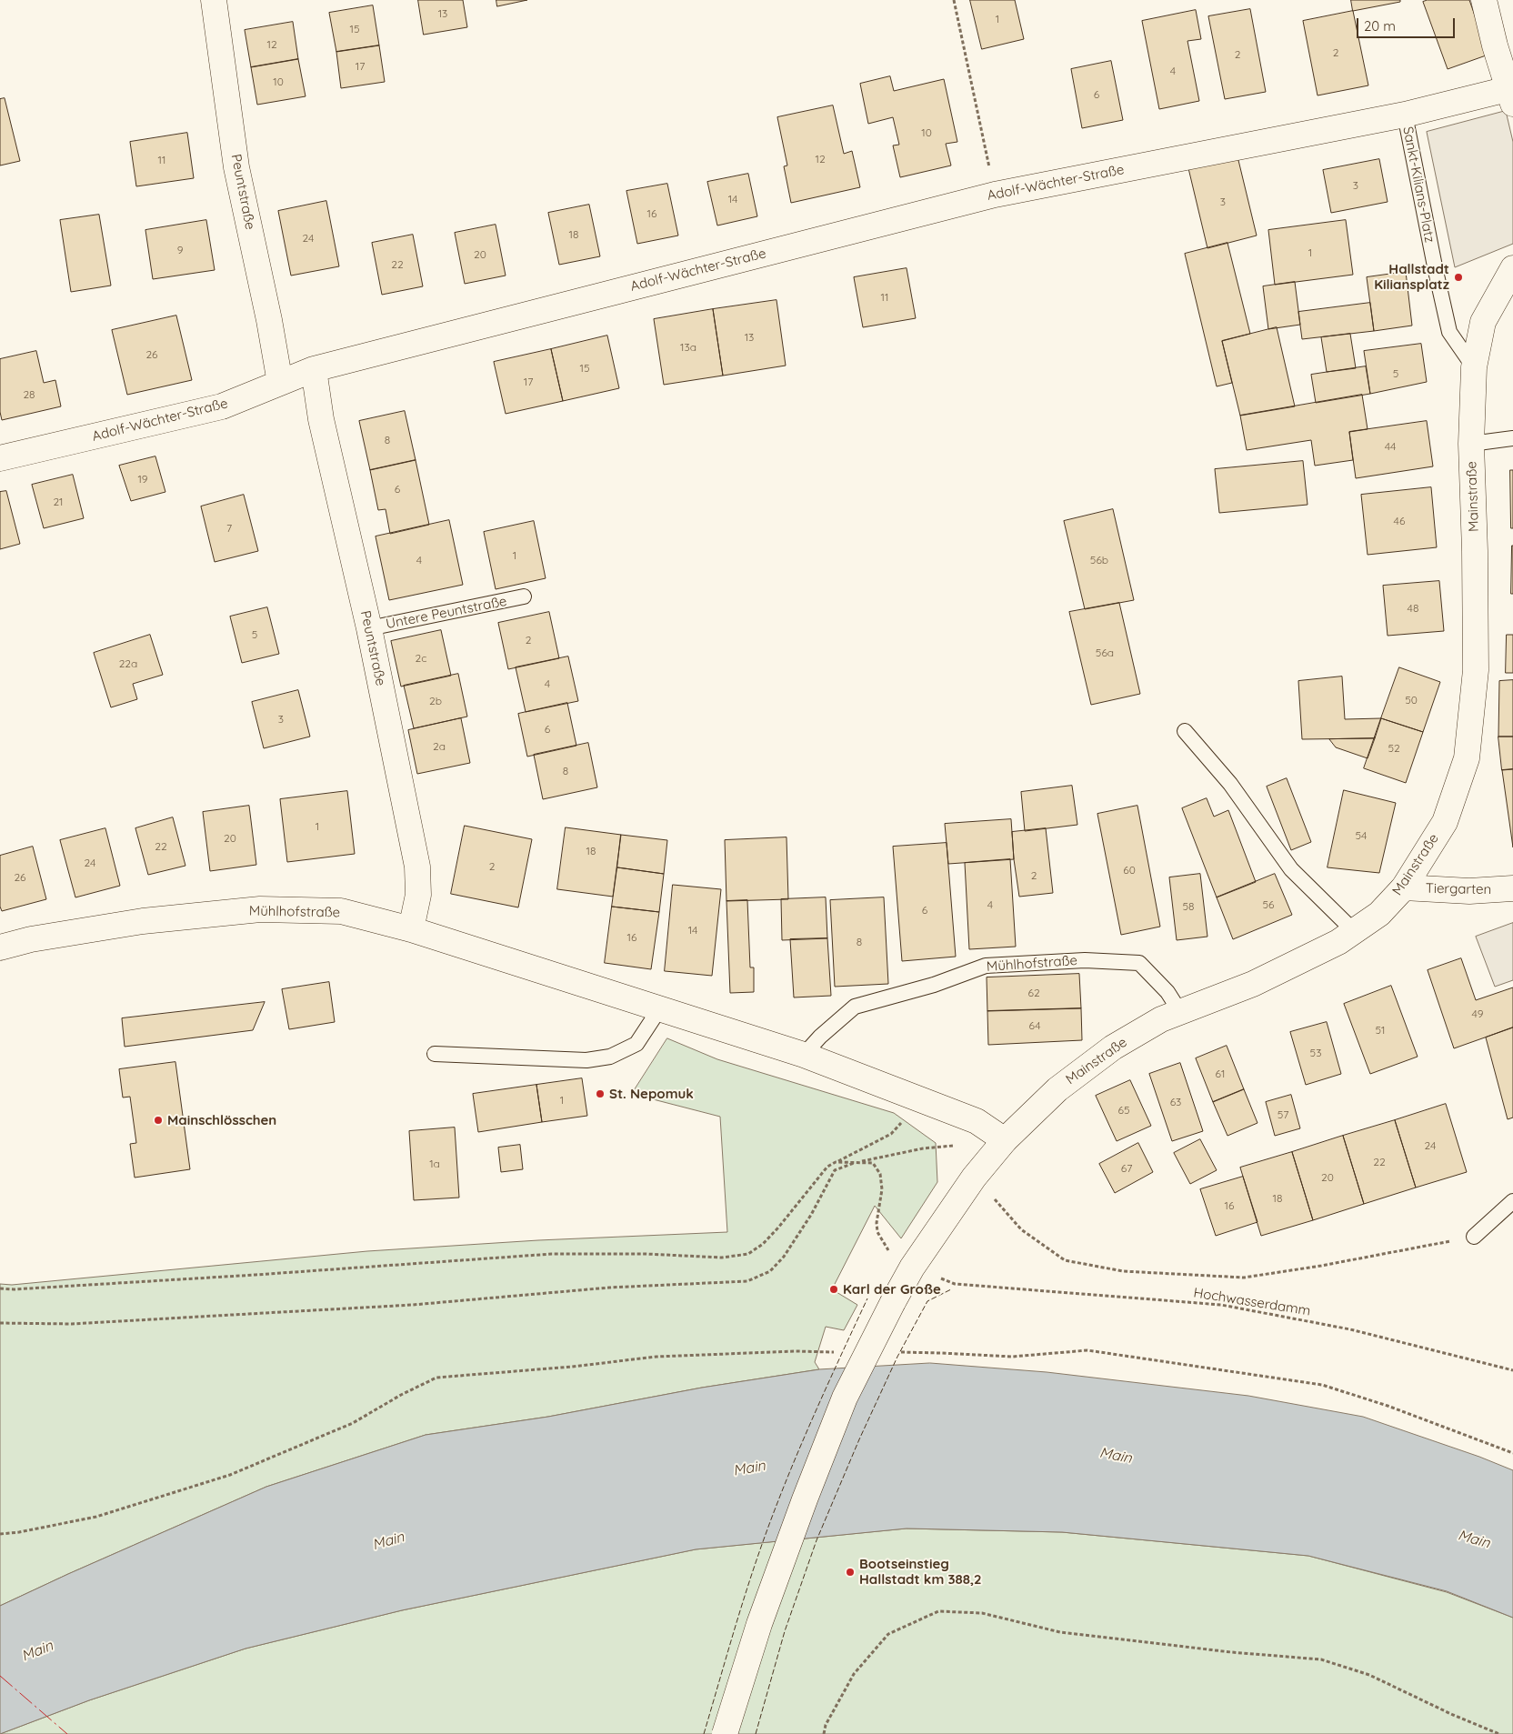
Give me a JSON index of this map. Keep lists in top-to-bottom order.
{
  "streets": {
    "street": [
      "Adolf-Wächter-Straße",
      "Sankt-Kilians-Platz",
      "Peuntstraße",
      "Mainstraße",
      "Tiergarten",
      "Mühlhofstraße"
    ],
    "lane": ["Untere Peuntstraße"],
    "path": ["Hochwasserdamm"]
  },
  "crossings": [
    ["Adolf-Wächter-Straße", "Sankt-Kilians-Platz"],
    ["Adolf-Wächter-Straße", "Peuntstraße"],
    ["Sankt-Kilians-Platz", "Mainstraße"],
    ["Peuntstraße", "Untere Peuntstraße"],
    ["Peuntstraße", "Mühlhofstraße"],
    ["Mainstraße", "Tiergarten"],
    ["Mainstraße", "Mühlhofstraße"]
  ],
  "water": ["Main"],
  "places": [
    "Hallstadt Kiliansplatz",
    "St. Nepomuk",
    "Mainschlösschen",
    "Karl der Große",
    "Bootseinstieg Hallstadt km 388,2"
  ],
  "house_numbers": [
    "13",
    "1",
    "15",
    "12",
    "2",
    "2",
    "17",
    "4",
    "10",
    "6",
    "10",
    "12",
    "11",
    "3",
    "14",
    "3",
    "16",
    "18",
    "24",
    "9",
    "1",
    "20",
    "22",
    "11",
    "13",
    "13a",
    "26",
    "15",
    "5",
    "17",
    "28",
    "8",
    "44",
    "19",
    "6",
    "21",
    "46",
    "7",
    "1",
    "4",
    "56b",
    "48",
    "5",
    "2",
    "56a",
    "2c",
    "22a",
    "4",
    "50",
    "2b",
    "3",
    "6",
    "2a",
    "52",
    "8",
    "1",
    "54",
    "20",
    "22",
    "18",
    "24",
    "2",
    "60",
    "2",
    "26",
    "4",
    "56",
    "58",
    "6",
    "14",
    "16",
    "8",
    "62",
    "49",
    "64",
    "51",
    "53",
    "61",
    "1",
    "63",
    "65",
    "57",
    "24",
    "22",
    "1a",
    "67",
    "20",
    "18",
    "16"
  ],
  "scale_bar": "20 m"
}
